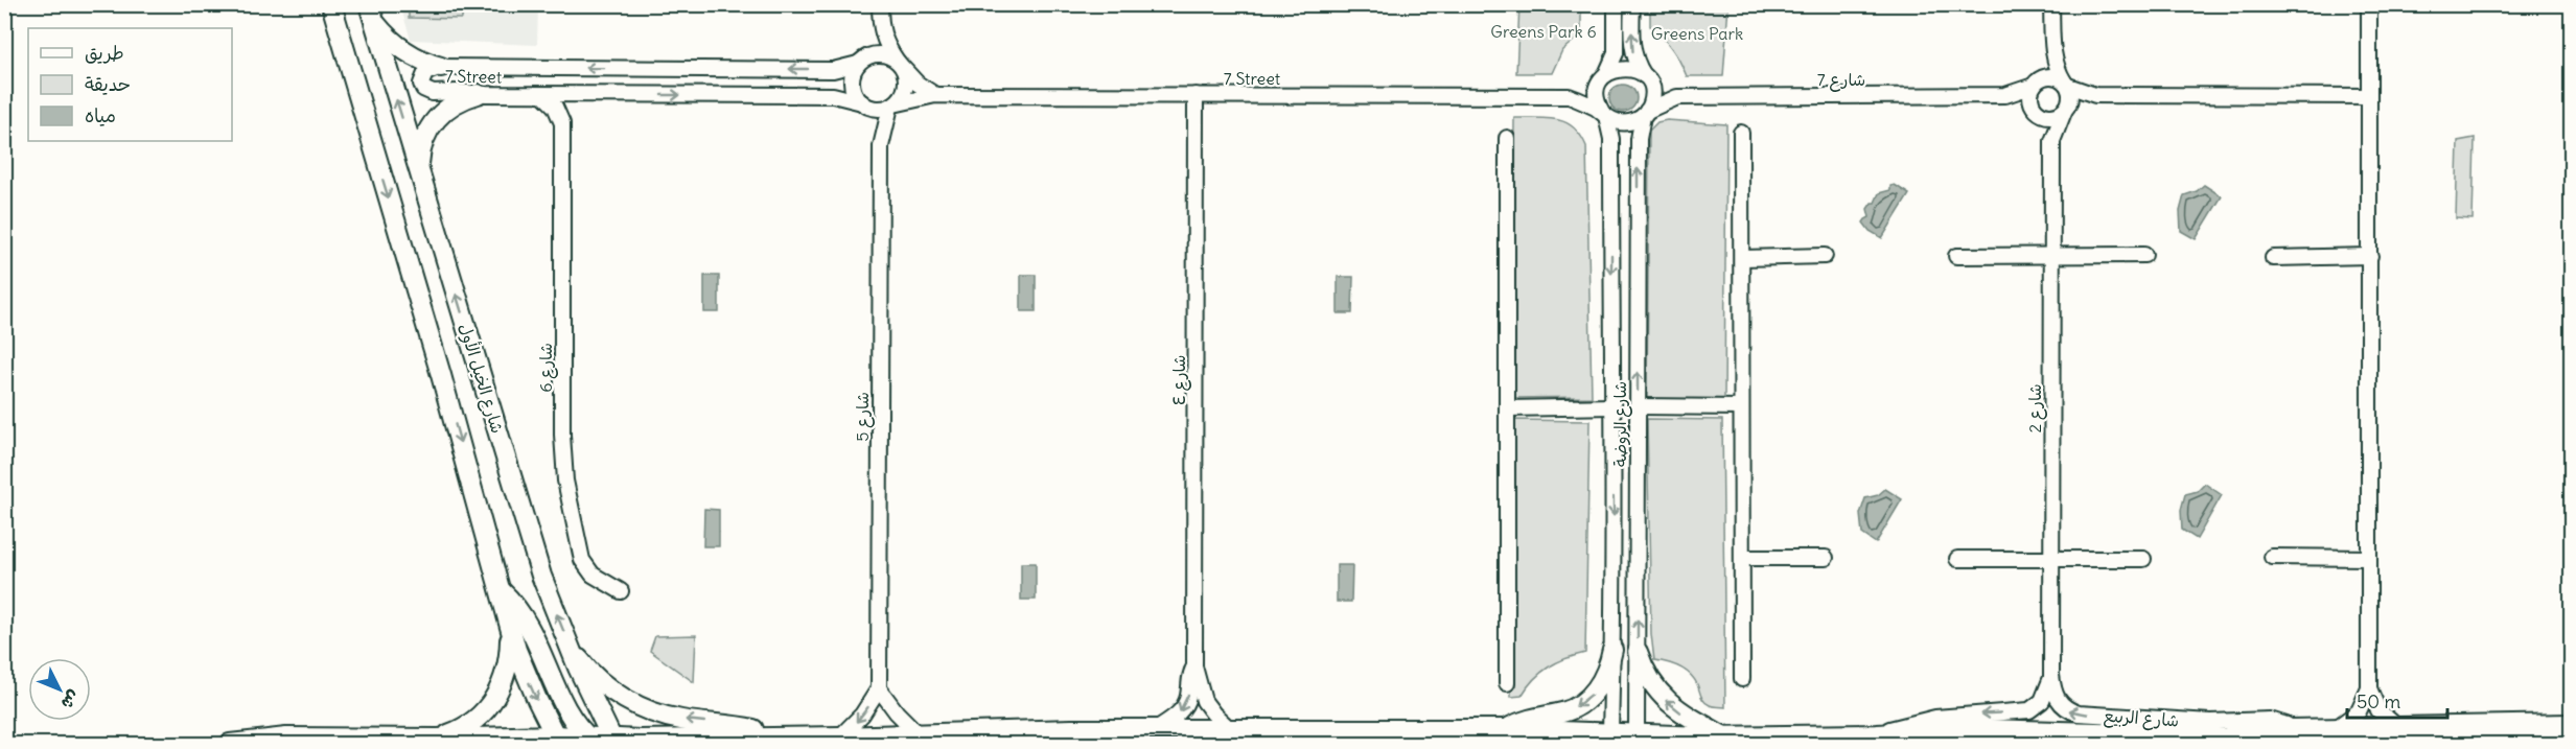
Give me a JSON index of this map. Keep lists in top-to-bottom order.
{
  "streets": {
    "main road": ["شارع الخيل الأول", "شارع الربيع"],
    "street": [
      "7 Street",
      "شارع 7",
      "شارع 6",
      "شارع ٤",
      "شارع 2",
      "شارع 5",
      "شارع الروضة"
    ]
  },
  "crossings": [
    ["7 Street", "شارع ٤"],
    ["7 Street", "شارع 5"],
    ["شارع 7", "شارع 2"],
    ["شارع 7", "شارع الروضة"],
    ["شارع 2", "شارع الربيع"]
  ],
  "one_way": ["شارع الربيع"],
  "parks": ["Greens Park 6", "Greens Park"],
  "legend": ["طريق", "حديقة", "مياه"],
  "scale_bar": "50 m",
  "north": "bottom right"
}
